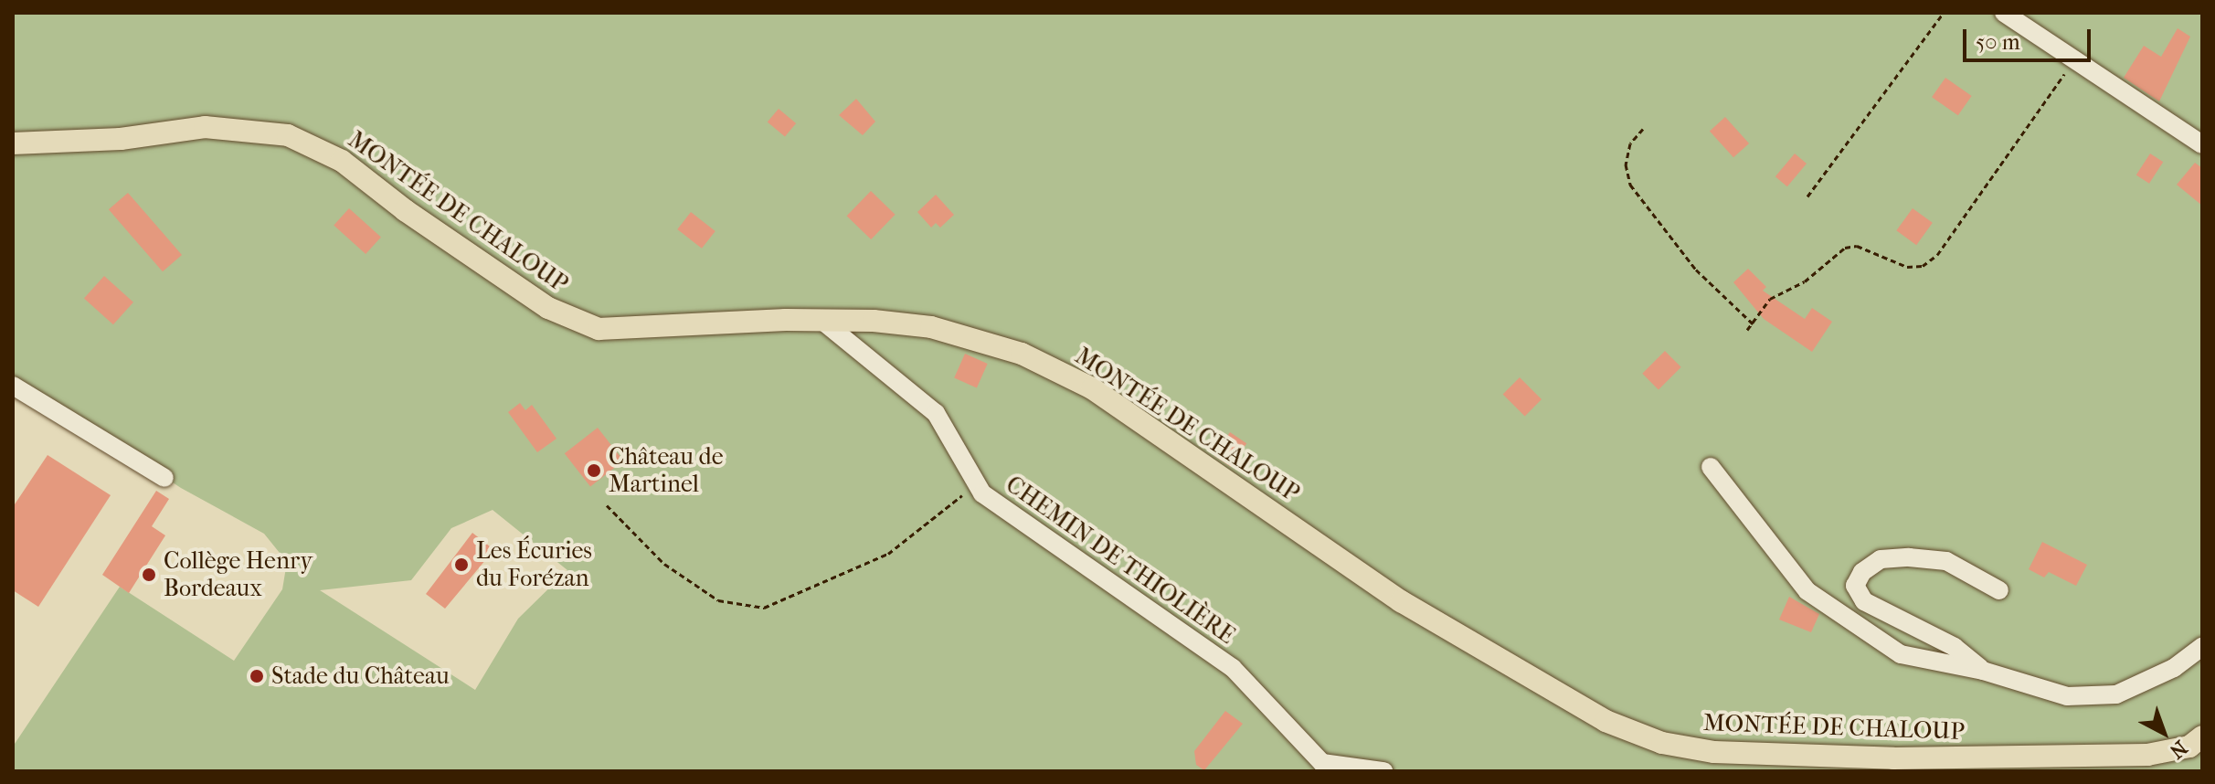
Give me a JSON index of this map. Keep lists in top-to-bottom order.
{
  "streets": {
    "main road": ["MONTÉE DE CHALOUP"],
    "street": ["CHEMIN DE THIOLIÈRE"]
  },
  "crossings": [
    ["MONTÉE DE CHALOUP", "CHEMIN DE THIOLIÈRE"]
  ],
  "places": [
    "Château de Martinel",
    "Les Écuries du Forézan",
    "Collège Henry Bordeaux",
    "Stade du Château"
  ],
  "scale_bar": "50 m",
  "north": "bottom right"
}
